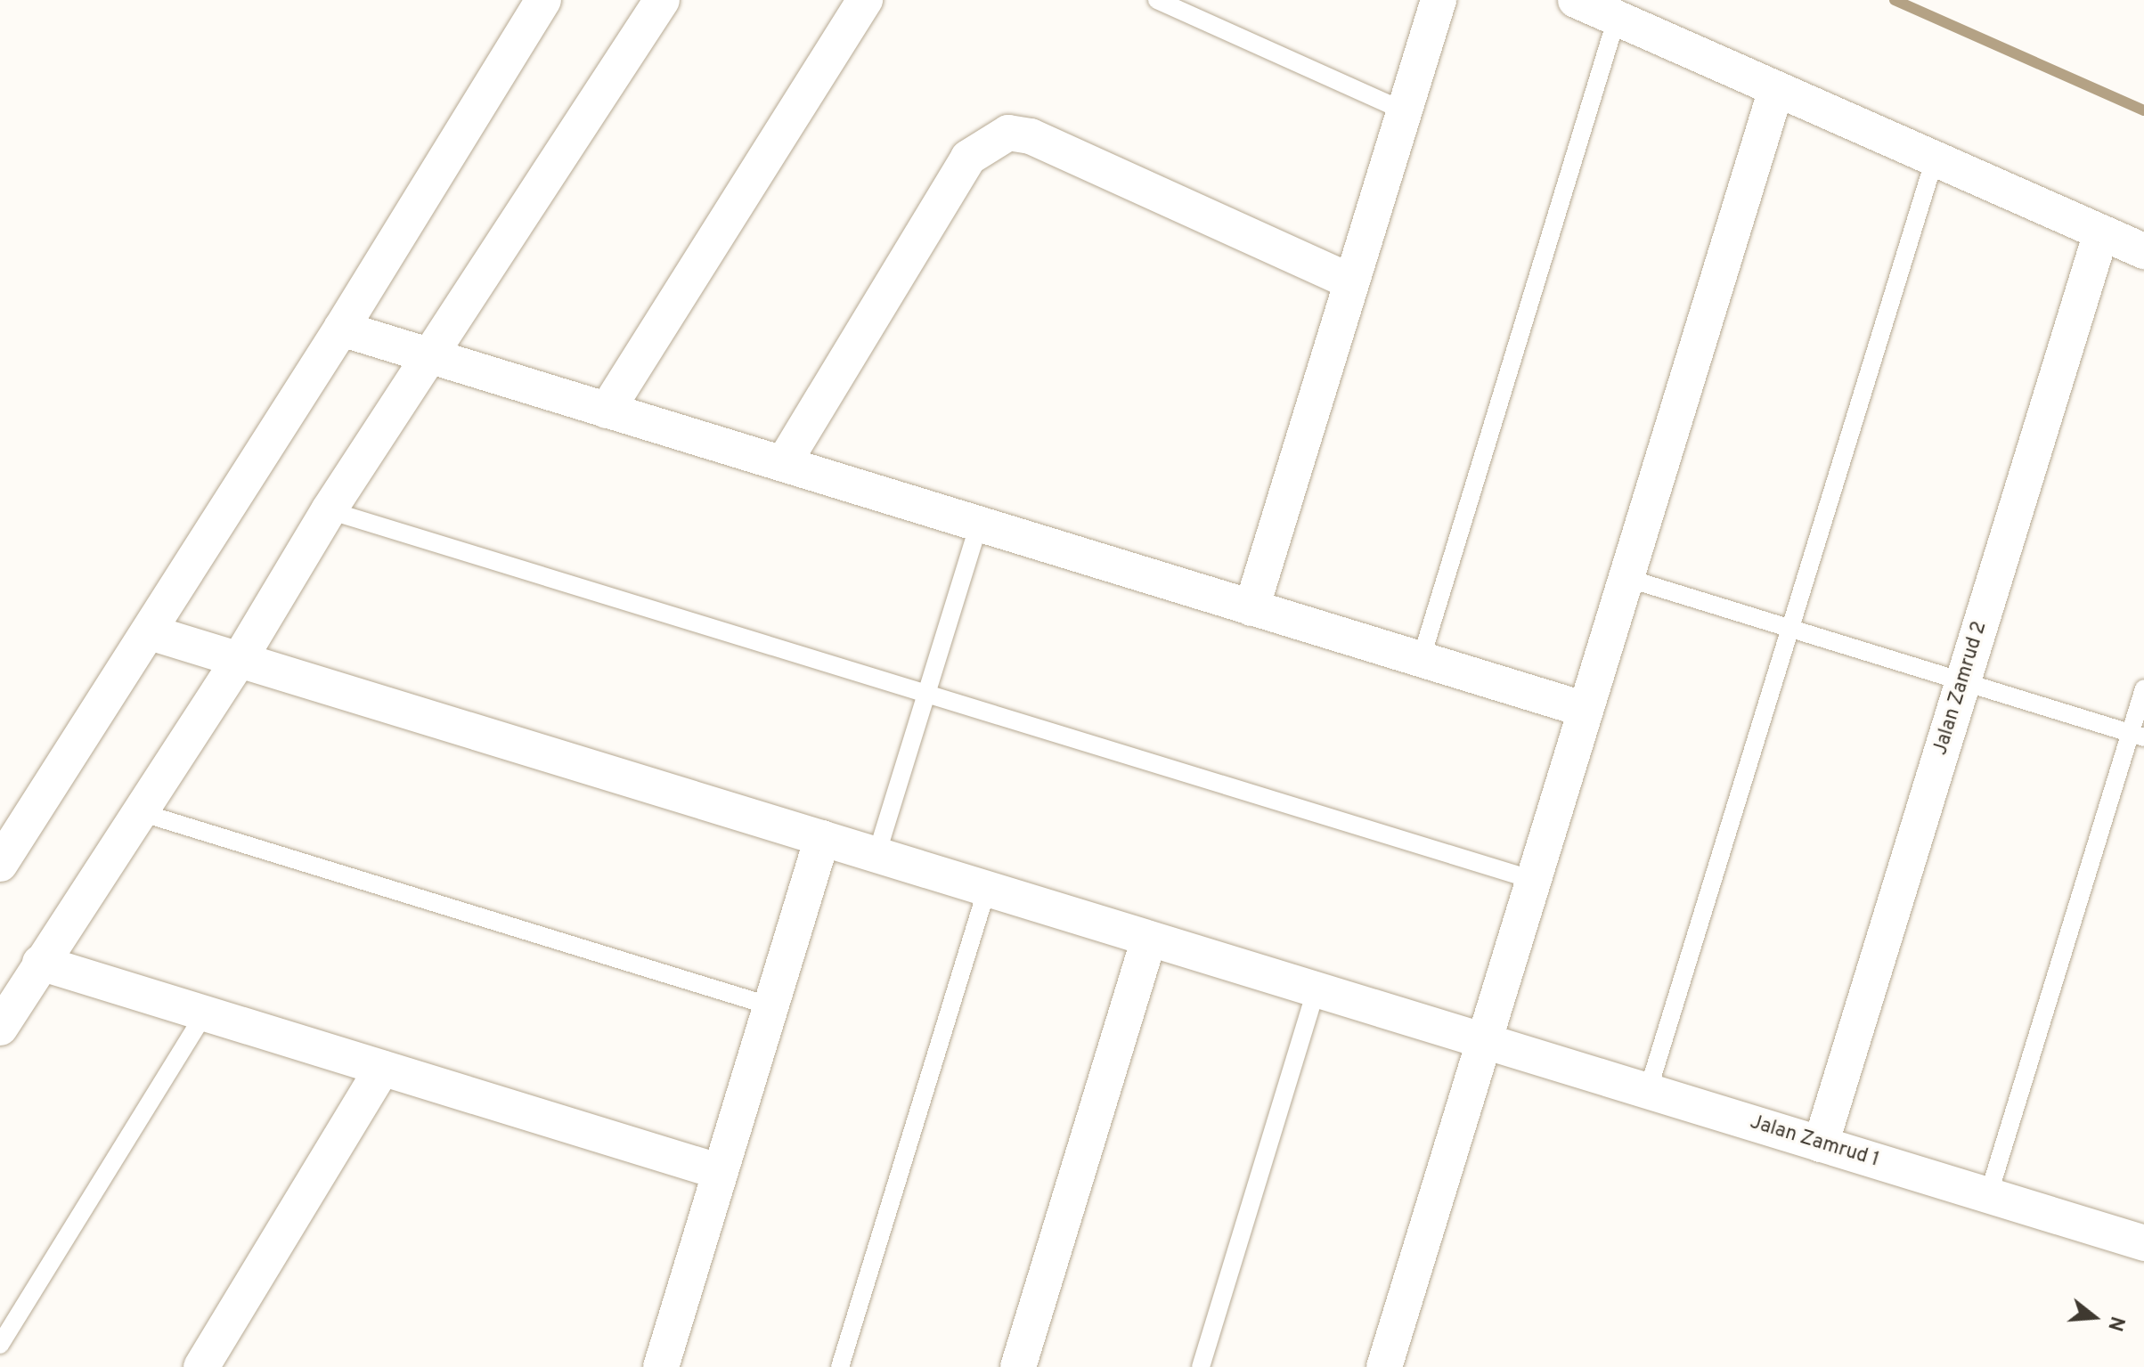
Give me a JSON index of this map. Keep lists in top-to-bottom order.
{
  "streets": {
    "street": ["Jalan Zamrud 2", "Jalan Zamrud 1"]
  },
  "crossings": [
    ["Jalan Zamrud 2", "Jalan Zamrud 1"]
  ],
  "north": "right"
}
